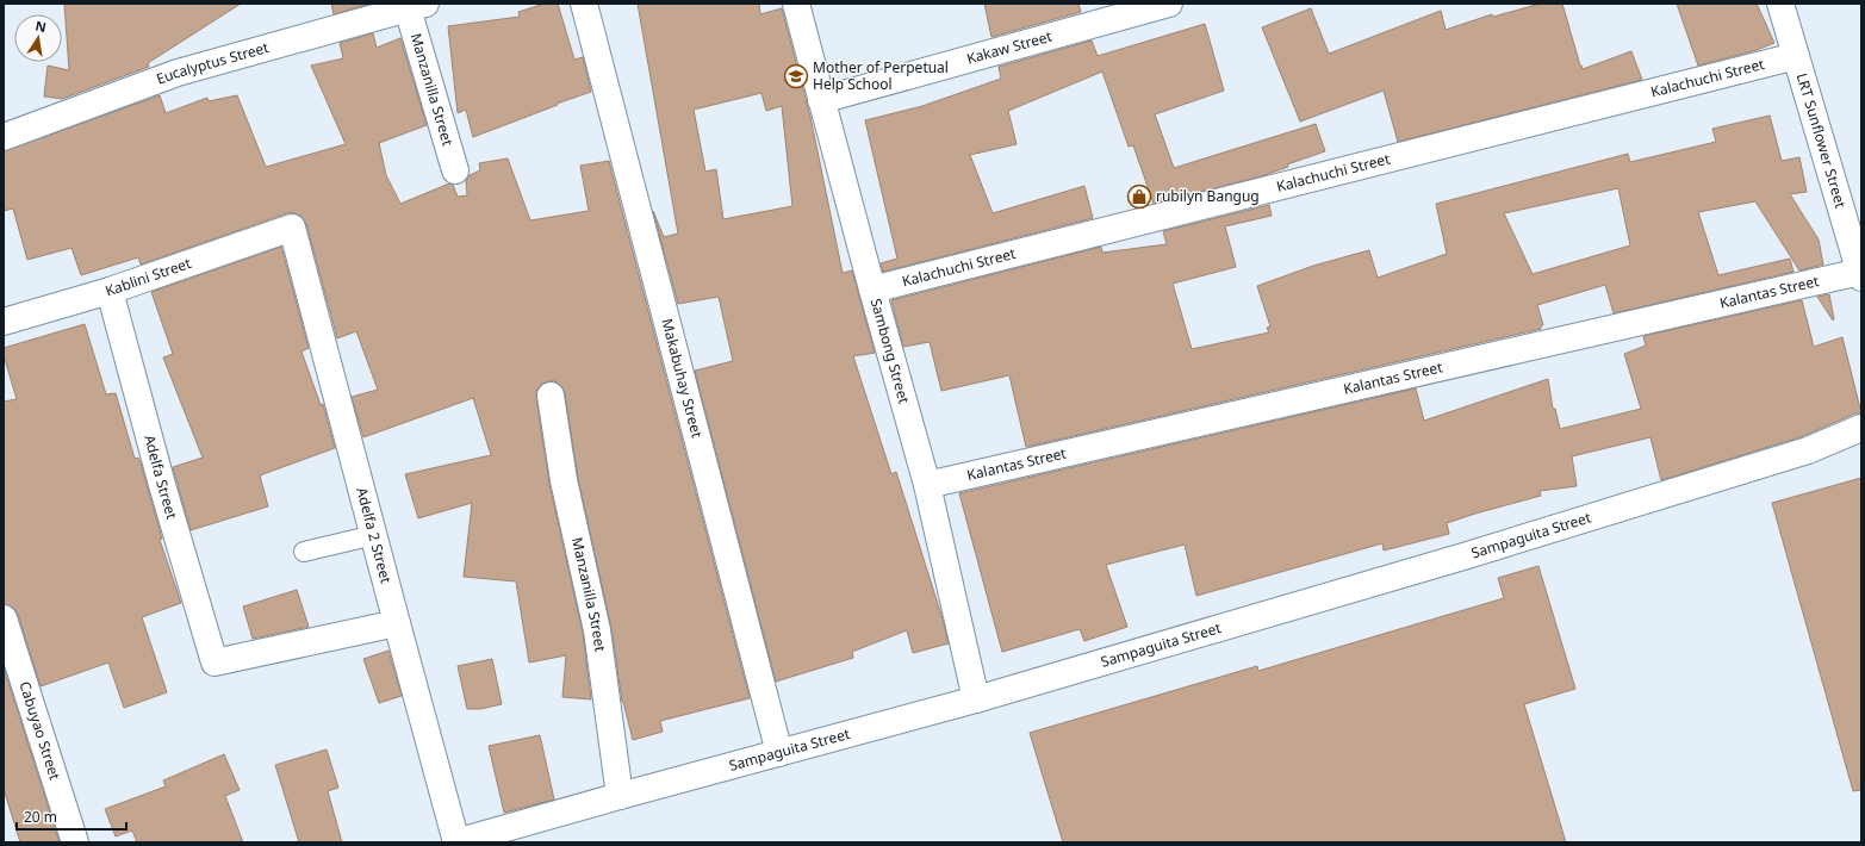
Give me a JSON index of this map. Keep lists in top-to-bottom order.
{
  "streets": {
    "street": [
      "Kakaw Street",
      "Eucalyptus Street",
      "Kalachuchi Street",
      "Manzanilla Street",
      "LRT Sunflower Street",
      "Kablini Street",
      "Kalantas Street",
      "Sambong Street",
      "Makabuhay Street",
      "Adelfa Street",
      "Adelfa 2 Street",
      "Sampaguita Street",
      "Cabuyao Street"
    ]
  },
  "crossings": [
    ["Kakaw Street", "Sambong Street"],
    ["Eucalyptus Street", "Manzanilla Street"],
    ["Kalachuchi Street", "LRT Sunflower Street"],
    ["Kalachuchi Street", "Sambong Street"],
    ["Manzanilla Street", "Sampaguita Street"],
    ["LRT Sunflower Street", "Kalantas Street"],
    ["Kablini Street", "Adelfa Street"],
    ["Kablini Street", "Adelfa 2 Street"],
    ["Kalantas Street", "Sambong Street"],
    ["Sambong Street", "Sampaguita Street"],
    ["Makabuhay Street", "Sampaguita Street"],
    ["Adelfa Street", "Adelfa 2 Street"],
    ["Adelfa 2 Street", "Sampaguita Street"]
  ],
  "places": {
    "school or university": ["Mother of Perpetual Help School"],
    "shop": ["rubilyn Bangug"]
  },
  "scale_bar": "20 m",
  "north": "top"
}
